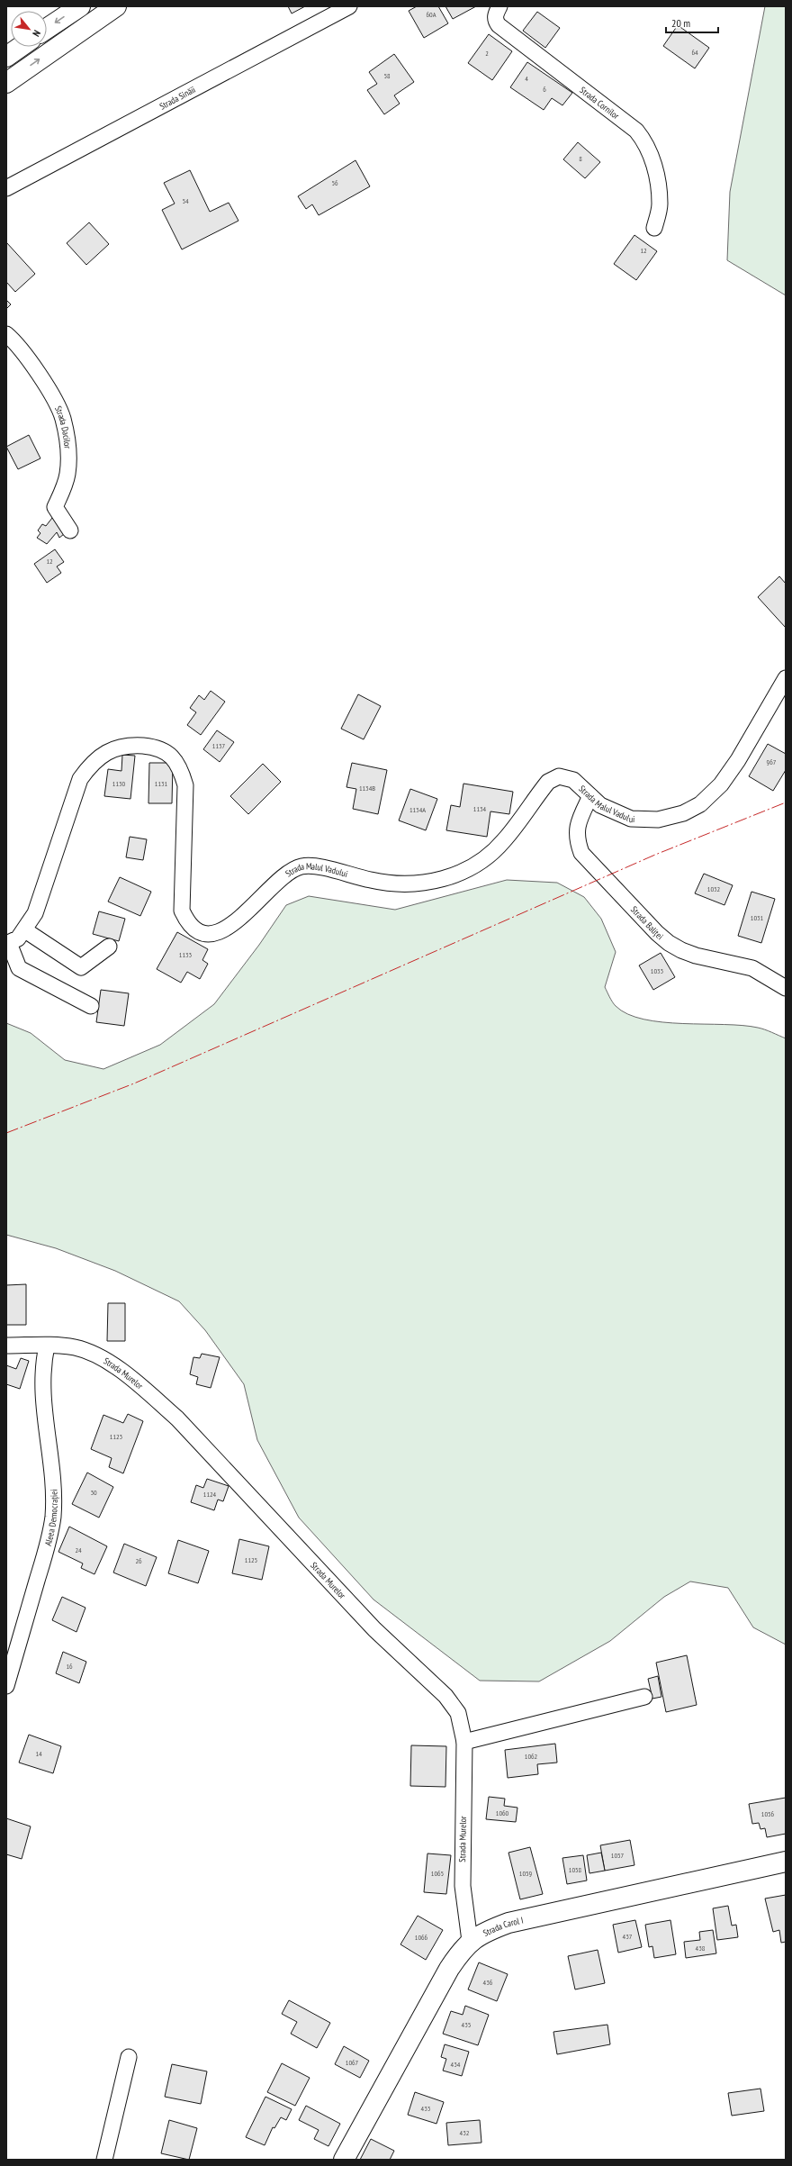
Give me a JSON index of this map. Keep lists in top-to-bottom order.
{
  "streets": {
    "main road": ["Strada Carol I"],
    "street": [
      "Strada Sinăii",
      "Strada Cornilor",
      "Strada Dacilor",
      "Strada Malul Vadului",
      "Strada Baliței",
      "Strada Murelor",
      "Aleea Democrației"
    ]
  },
  "crossings": [
    ["Strada Malul Vadului", "Strada Baliței"],
    ["Strada Murelor", "Aleea Democrației"],
    ["Strada Murelor", "Strada Carol I"]
  ],
  "house_numbers": [
    "60A",
    "64",
    "2",
    "58",
    "4",
    "6",
    "8",
    "56",
    "54",
    "12",
    "12",
    "1137",
    "967",
    "1130",
    "1131",
    "1134B",
    "1134",
    "1134A",
    "1032",
    "1031",
    "1133",
    "1033",
    "1123",
    "30",
    "1124",
    "24",
    "1125",
    "26",
    "16",
    "14",
    "1062",
    "1060",
    "1056",
    "1057",
    "1058",
    "1065",
    "1059",
    "437",
    "1066",
    "438",
    "436",
    "435",
    "1067",
    "434",
    "433",
    "432"
  ],
  "scale_bar": "20 m",
  "north": "bottom right"
}
